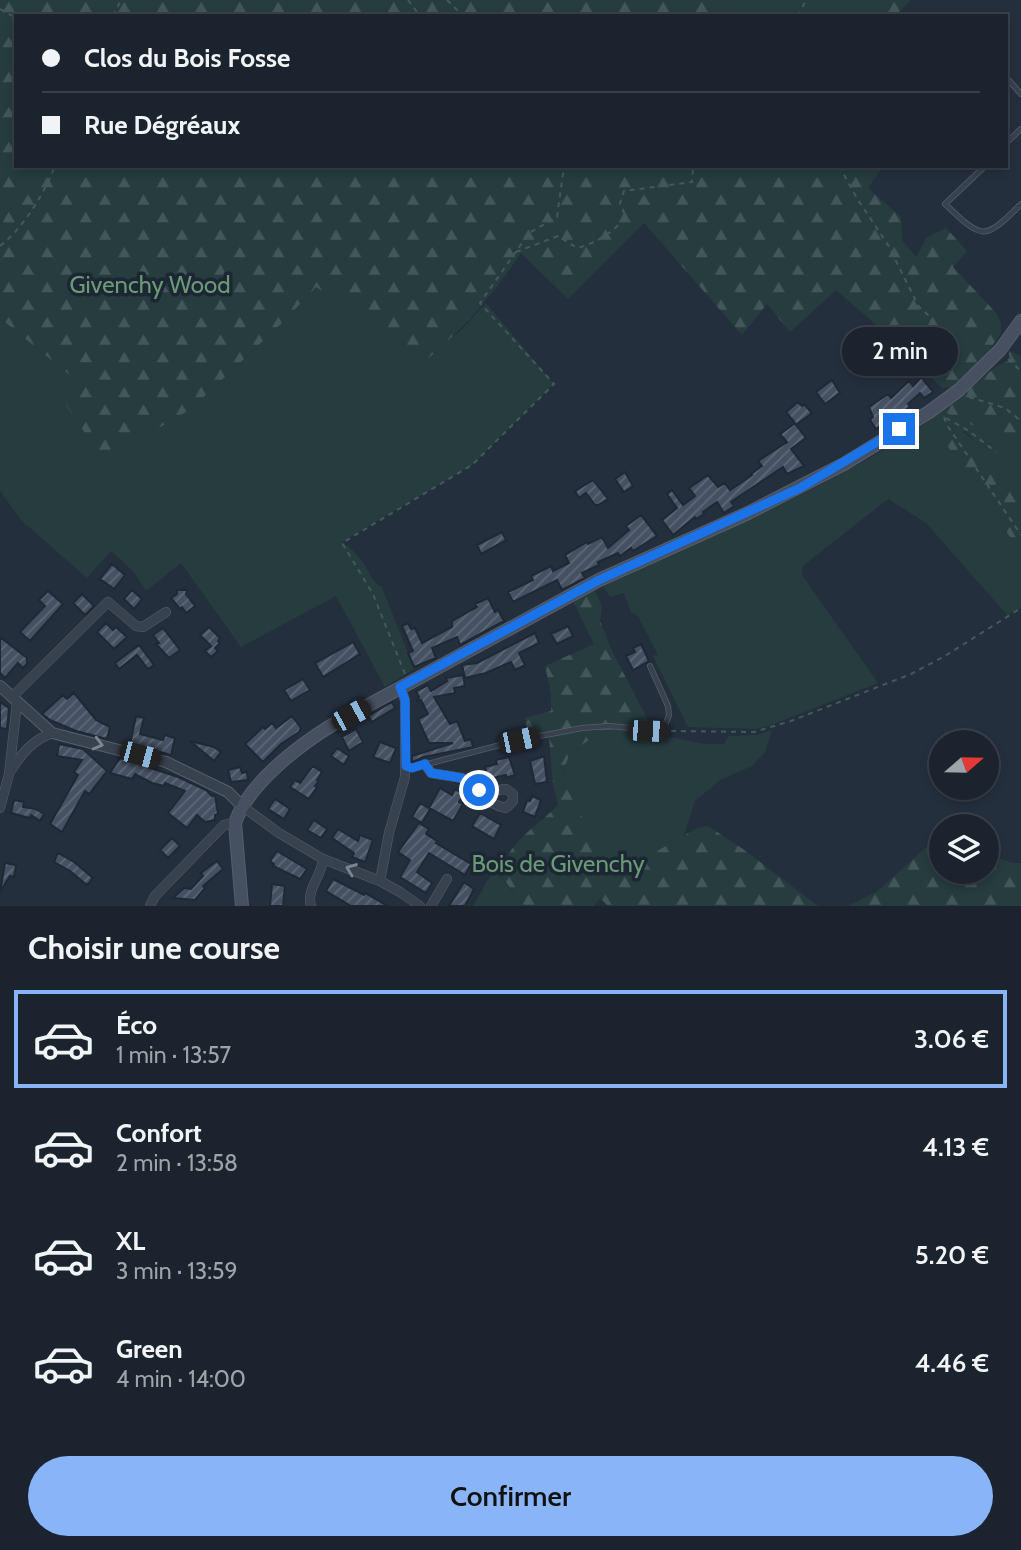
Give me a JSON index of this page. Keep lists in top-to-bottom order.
{
  "parks": ["Givenchy Wood", "Bois de Givenchy"],
  "north": "right",
  "page": {
    "banner": ["Clos du Bois Fosse", "Rue Dégréaux"],
    "bubble": "2 min",
    "heading": "Choisir une course",
    "list": [
      {
        "name": "Éco",
        "note": "1 min · 13:57",
        "value": "3.06 €"
      },
      {
        "name": "Confort",
        "note": "2 min · 13:58",
        "value": "4.13 €"
      },
      {
        "name": "XL",
        "note": "3 min · 13:59",
        "value": "5.20 €"
      },
      {
        "name": "Green",
        "note": "4 min · 14:00",
        "value": "4.46 €"
      }
    ],
    "buttons": "Confirmer"
  }
}
